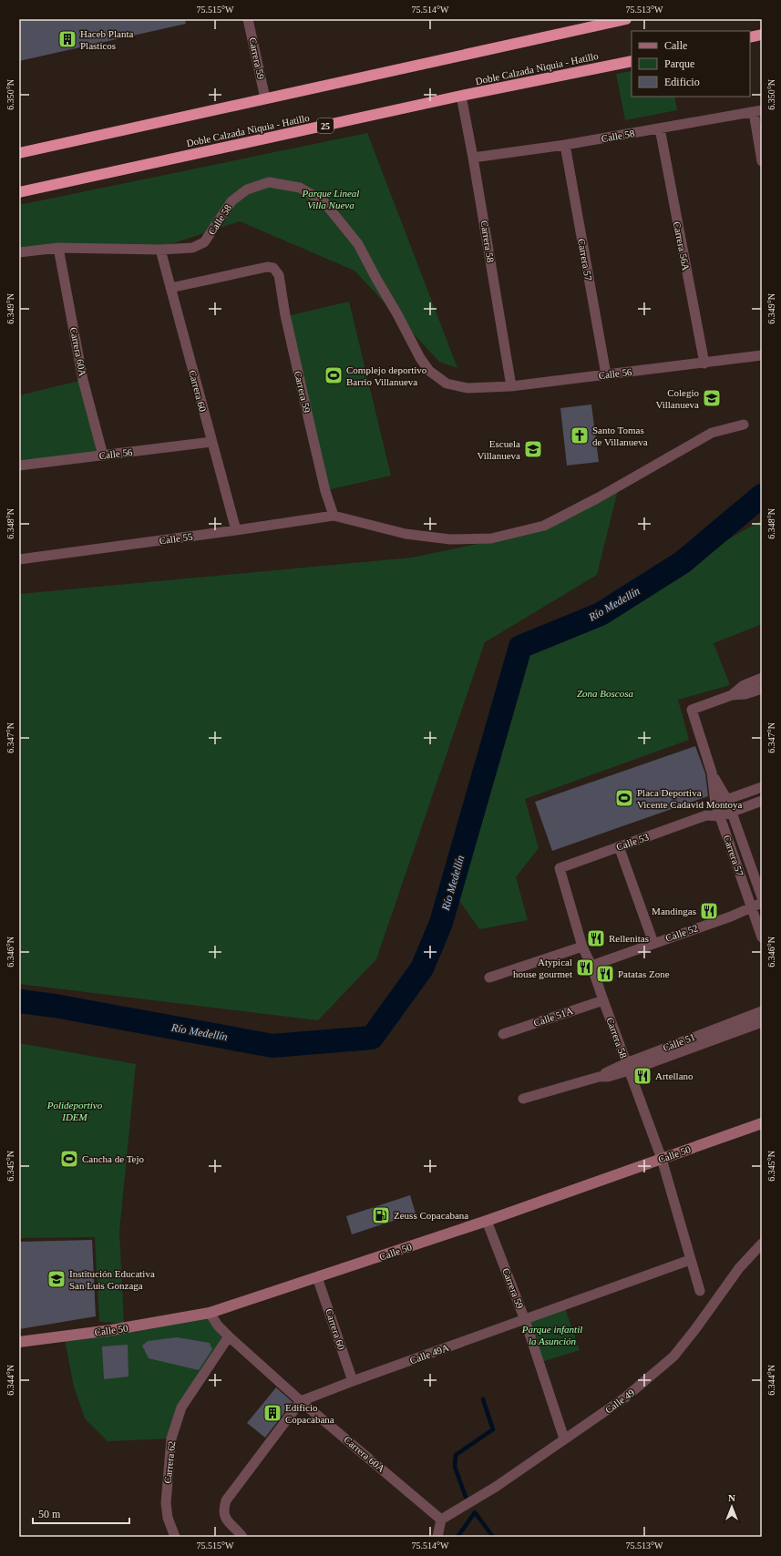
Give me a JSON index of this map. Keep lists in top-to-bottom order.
{
  "streets": {
    "highway": ["Doble Calzada Niquia - Hatillo", "25"],
    "main road": ["Calle 50"],
    "street": [
      "Carrera 59",
      "Calle 58",
      "Carrera 58",
      "Carrera 56A",
      "Carrera 57",
      "Carrera 60A",
      "Calle 56",
      "Carrera 60",
      "Calle 55",
      "Calle 53",
      "Calle 52",
      "Calle 51A",
      "Calle 51",
      "Calle 49A",
      "Calle 49",
      "Carrera 62"
    ]
  },
  "crossings": [
    ["Carrera 59", "Carrera 60"],
    ["Carrera 59", "Calle 55"],
    ["Carrera 59", "Calle 50"],
    ["Carrera 59", "Calle 49A"],
    ["Carrera 59", "Calle 49"],
    ["Doble Calzada Niquia - Hatillo", "Carrera 58"],
    ["Calle 58", "Carrera 58"],
    ["Calle 58", "Carrera 56A"],
    ["Calle 58", "Carrera 57"],
    ["Calle 58", "Carrera 60A"],
    ["Calle 58", "Calle 56"],
    ["Calle 58", "Carrera 60"],
    ["Carrera 58", "Calle 56"],
    ["Carrera 58", "Calle 53"],
    ["Carrera 58", "Calle 52"],
    ["Carrera 58", "Calle 51A"],
    ["Carrera 58", "Calle 51"],
    ["Carrera 58", "Calle 50"],
    ["Carrera 58", "Calle 49A"],
    ["Carrera 56A", "Calle 56"],
    ["Carrera 57", "Calle 56"],
    ["Carrera 57", "Calle 53"],
    ["Carrera 57", "Calle 52"],
    ["Carrera 60A", "Calle 56"],
    ["Carrera 60A", "Calle 50"],
    ["Carrera 60A", "Calle 49A"],
    ["Carrera 60A", "Calle 49"],
    ["Carrera 60A", "Carrera 62"],
    ["Calle 56", "Carrera 60"],
    ["Carrera 60", "Calle 55"],
    ["Carrera 60", "Calle 50"],
    ["Carrera 60", "Calle 49A"]
  ],
  "water": ["Río Medellín"],
  "parks": [
    "Parque Lineal Villa Nueva",
    "Zona Boscosa",
    "Polideportivo IDEM",
    "Parque infantil la Asunción"
  ],
  "places": {
    "building": ["Haceb Planta Plasticos", "Edificio Copacabana"],
    "sports": ["Complejo deportivo Barrio Villanueva", "Placa Deportiva Vicente Cadavid Montoya", "Cancha de Tejo"],
    "school or university": ["Colegio Villanueva", "Escuela Villanueva", "Institución Educativa San Luis Gonzaga"],
    "church": ["Santo Tomas de Villanueva"],
    "restaurant": [
      "Mandingas",
      "Rellenitas",
      "Atypical house gourmet",
      "Patatas Zone",
      "Artellano"
    ],
    "fuel station": ["Zeuss Copacabana"]
  },
  "legend": ["Calle", "Parque", "Edificio"],
  "scale_bar": "50 m",
  "north": "top",
  "coordinates": [
    "75.515°W",
    "75.514°W",
    "75.513°W",
    "6.350°N",
    "6.349°N",
    "6.348°N",
    "6.347°N",
    "6.346°N",
    "6.345°N",
    "6.344°N"
  ]
}
